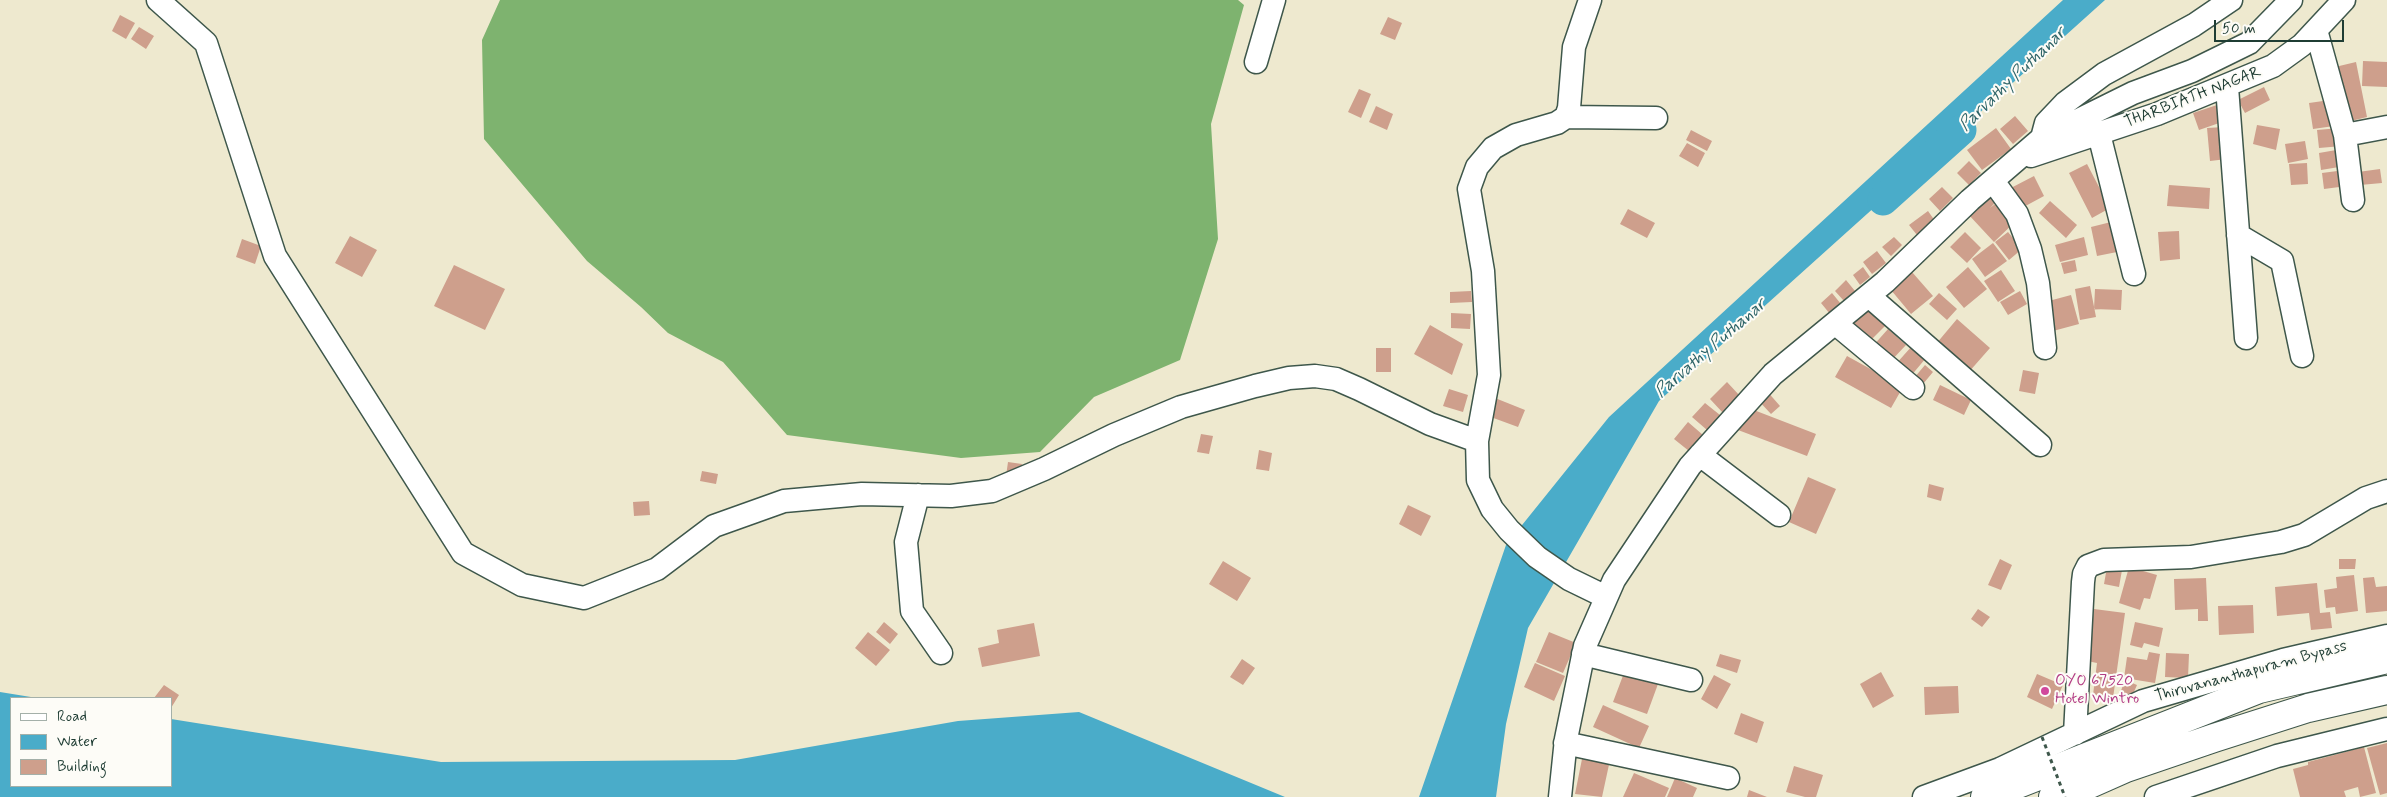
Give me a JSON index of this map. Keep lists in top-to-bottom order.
{
  "streets": {
    "highway": ["Thiruvananthapuram Bypass"],
    "street": ["THARBIATH NAGAR"]
  },
  "water": ["Parvathy Puthanar"],
  "places": ["OYO 67520 Hotel Wintro"],
  "legend": ["Road", "Water", "Building"],
  "scale_bar": "50 m"
}
